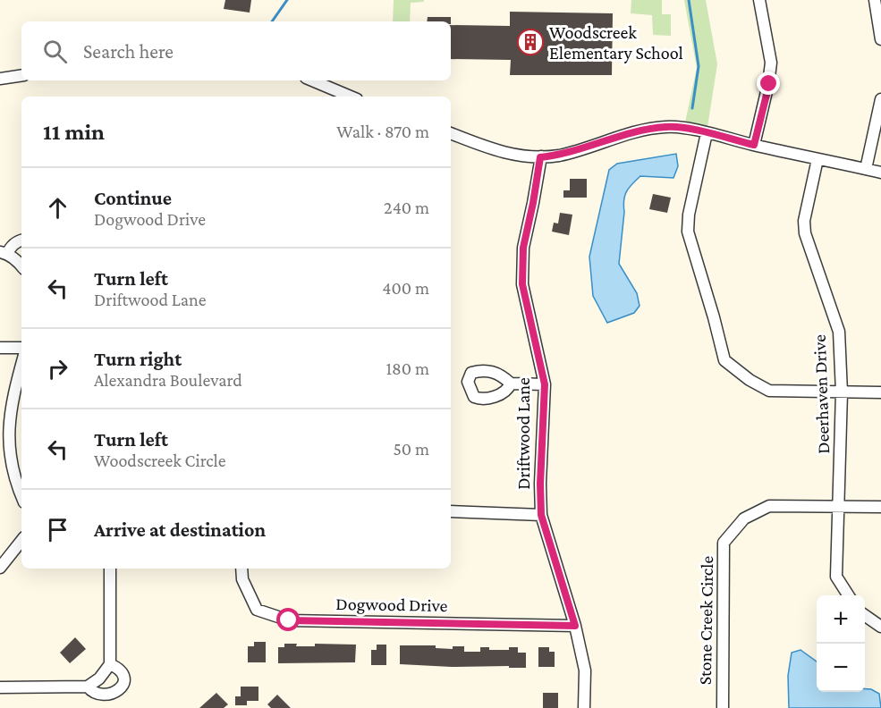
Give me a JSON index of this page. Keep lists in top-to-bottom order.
{
  "streets": {
    "street": [
      "Deerhaven Drive",
      "Driftwood Lane",
      "Dogwood Drive",
      "Stone Creek Circle"
    ]
  },
  "crossings": [
    ["Deerhaven Drive", "Stone Creek Circle"],
    ["Driftwood Lane", "Dogwood Drive"]
  ],
  "places": {
    "building": ["Woodscreek Elementary School"]
  },
  "page": {
    "search": "Search here",
    "heading": ["11 min", "Walk · 870 m"],
    "list": [
      ["Continue", "Dogwood Drive", "240 m"],
      ["Turn left", "Driftwood Lane", "400 m"],
      ["Turn right", "Alexandra Boulevard", "180 m"],
      ["Turn left", "Woodscreek Circle", "50 m"],
      "Arrive at destination"
    ],
    "map_buttons": ["+", "−"]
  }
}
